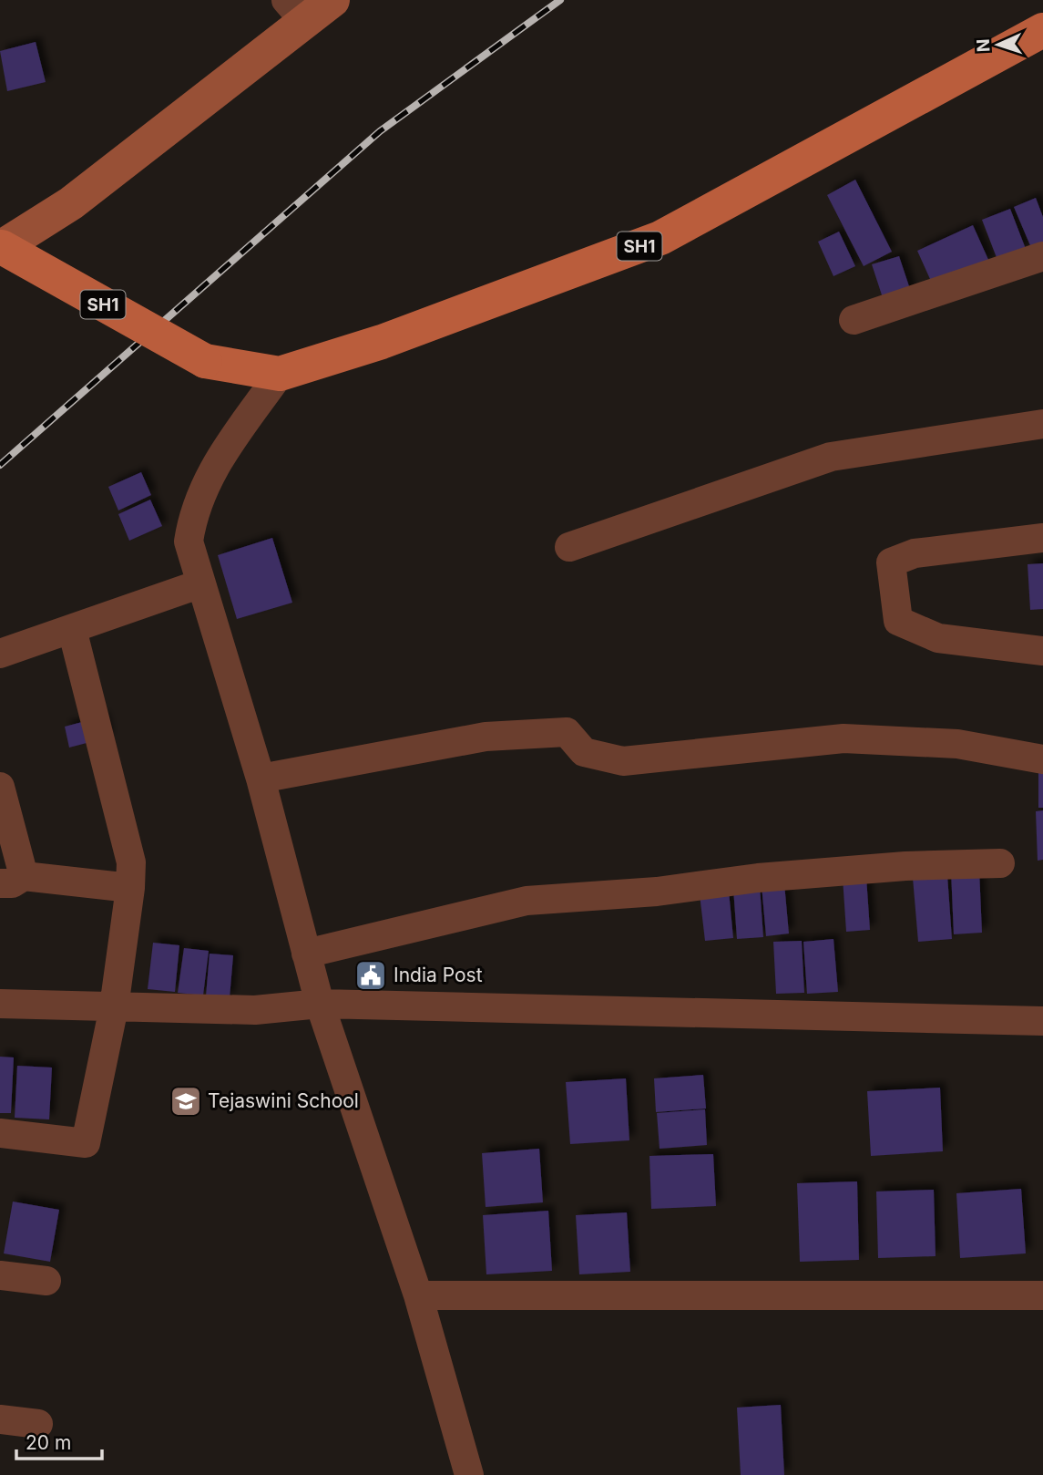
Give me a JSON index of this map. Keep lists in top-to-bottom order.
{
  "streets": {
    "main road": ["SH1"]
  },
  "places": {
    "public building": ["India Post"],
    "school or university": ["Tejaswini School"]
  },
  "scale_bar": "20 m",
  "north": "left"
}
